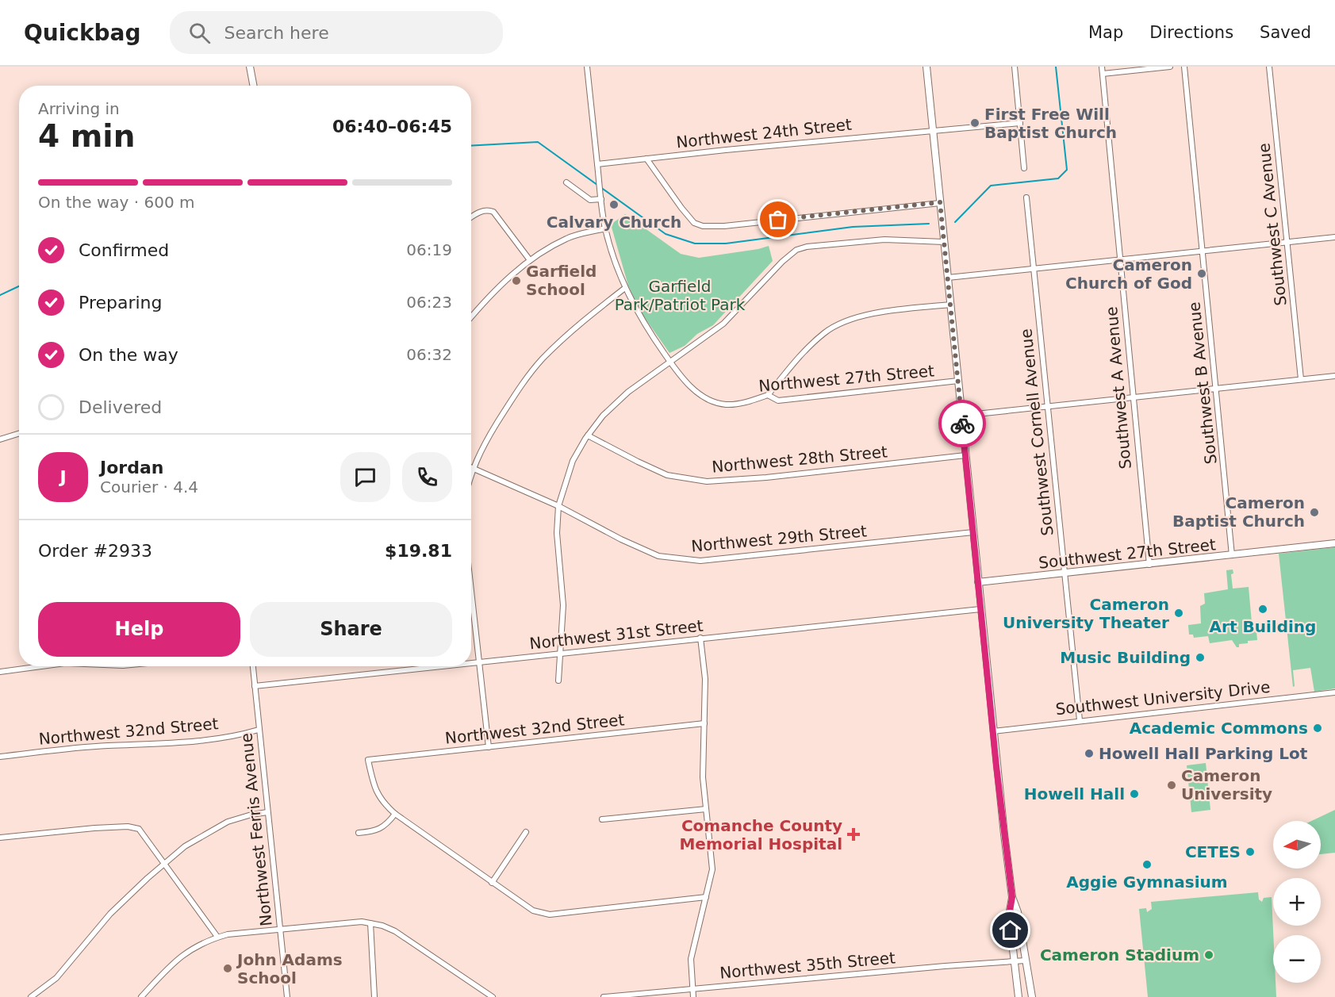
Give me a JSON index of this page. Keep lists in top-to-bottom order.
{
  "streets": {
    "main road": ["Southwest 27th Street"],
    "street": [
      "Northwest 24th Street",
      "Southwest C Avenue",
      "Northwest 27th Street",
      "Southwest B Avenue",
      "Southwest A Avenue",
      "Southwest Cornell Avenue",
      "Northwest 28th Street",
      "Northwest 29th Street",
      "Northwest 31st Street",
      "Southwest University Drive",
      "Northwest 32nd Street",
      "Northwest Ferris Avenue",
      "Northwest 35th Street"
    ]
  },
  "crossings": [
    ["Northwest 24th Street", "Northwest 27th Street"],
    ["Southwest B Avenue", "Southwest 27th Street"],
    ["Southwest A Avenue", "Southwest 27th Street"],
    ["Southwest Cornell Avenue", "Southwest 27th Street"],
    ["Southwest Cornell Avenue", "Southwest University Drive"],
    ["Northwest 31st Street", "Northwest Ferris Avenue"],
    ["Northwest 32nd Street", "Northwest Ferris Avenue"]
  ],
  "parks": ["Garfield Park/Patriot Park"],
  "places": {
    "other": [
      "First Free Will Baptist Church",
      "Calvary Church",
      "Cameron Church of God",
      "Garfield School",
      "Cameron Baptist Church",
      "Art Building",
      "Cameron University Theater",
      "Music Building",
      "Academic Commons",
      "Howell Hall Parking Lot",
      "Cameron University",
      "Howell Hall",
      "CETES",
      "Aggie Gymnasium",
      "Cameron Stadium",
      "John Adams School"
    ],
    "health": ["Comanche County Memorial Hospital"]
  },
  "north": "left",
  "page": {
    "header": "Quickbag",
    "search": "Search here",
    "nav": ["Map", "Directions", "Saved"],
    "heading": ["4 min", "Arriving in", "06:40–06:45"],
    "panel": [
      "Jordan",
      "Courier · 4.4",
      "Order #2933",
      "$19.81"
    ],
    "bar": "On the way · 600 m",
    "list": [
      ["Confirmed", "06:19"],
      ["Preparing", "06:23"],
      ["On the way", "06:32"],
      "Delivered"
    ],
    "round": "J",
    "buttons": ["Help", "Share"],
    "map_buttons": ["+", "−"]
  }
}
